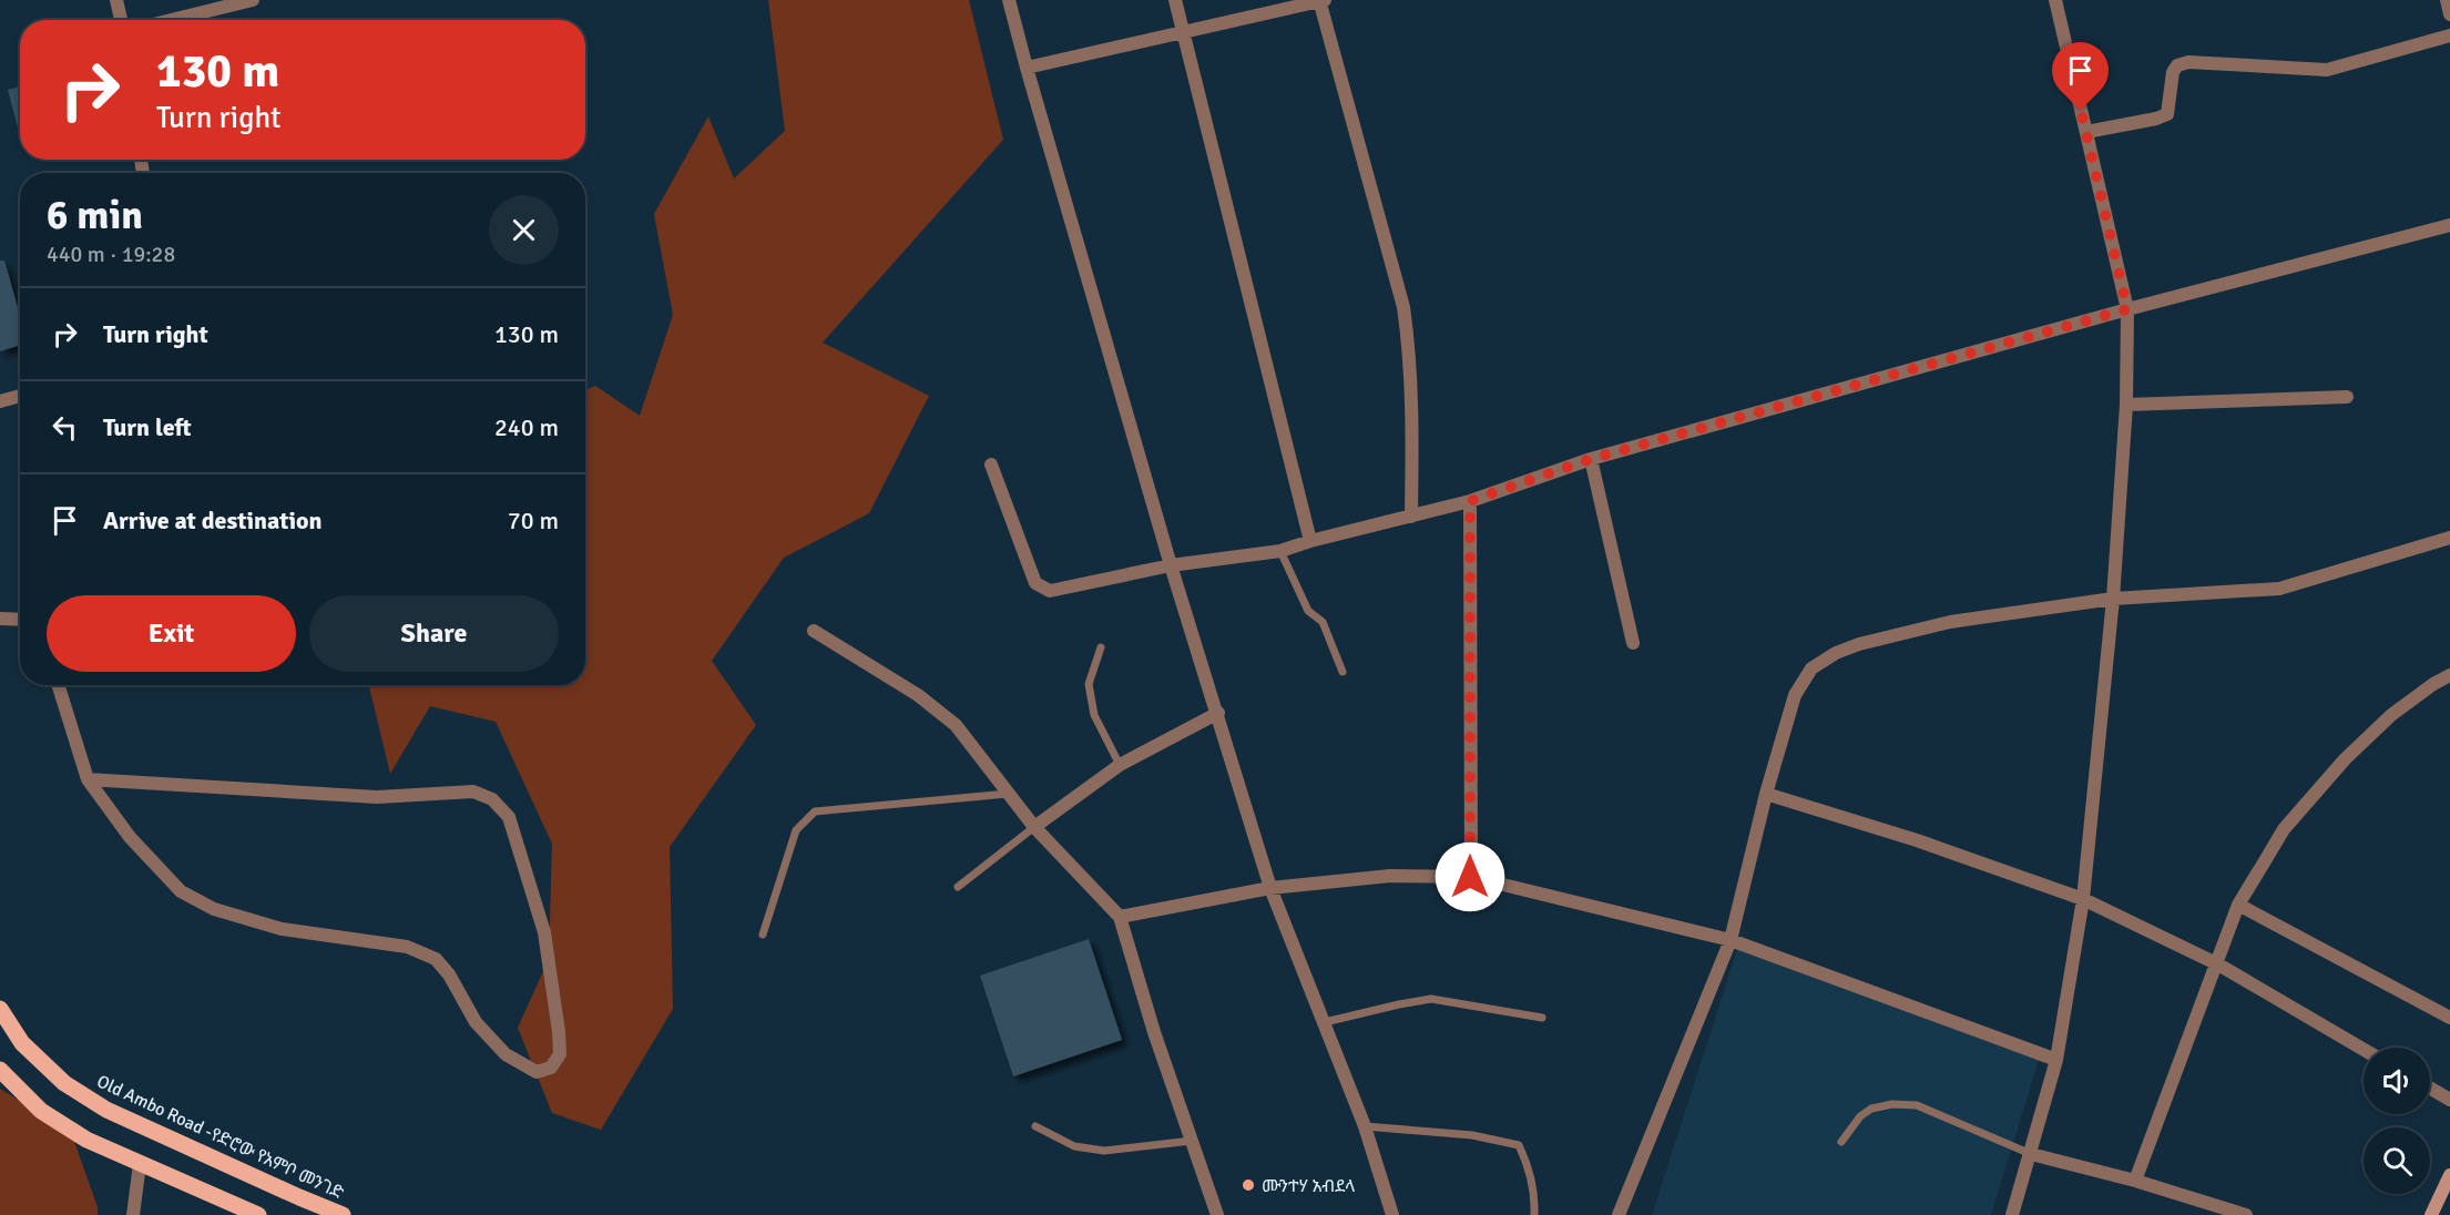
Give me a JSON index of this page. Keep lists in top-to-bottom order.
{
  "streets": {
    "main road": ["Old Ambo Road -የድሮው የአምቦ መንገድ"]
  },
  "places": ["ሙንተሃ አብደላ"],
  "page": {
    "turn": ["130 m", "Turn right"],
    "heading": ["6 min", "440 m · 19:28"],
    "list": [
      {
        "name": "Turn right",
        "value": "130 m"
      },
      {
        "name": "Turn left",
        "value": "240 m"
      },
      {
        "name": "Arrive at destination",
        "value": "70 m"
      }
    ],
    "buttons": ["Exit", "Share"]
  }
}
